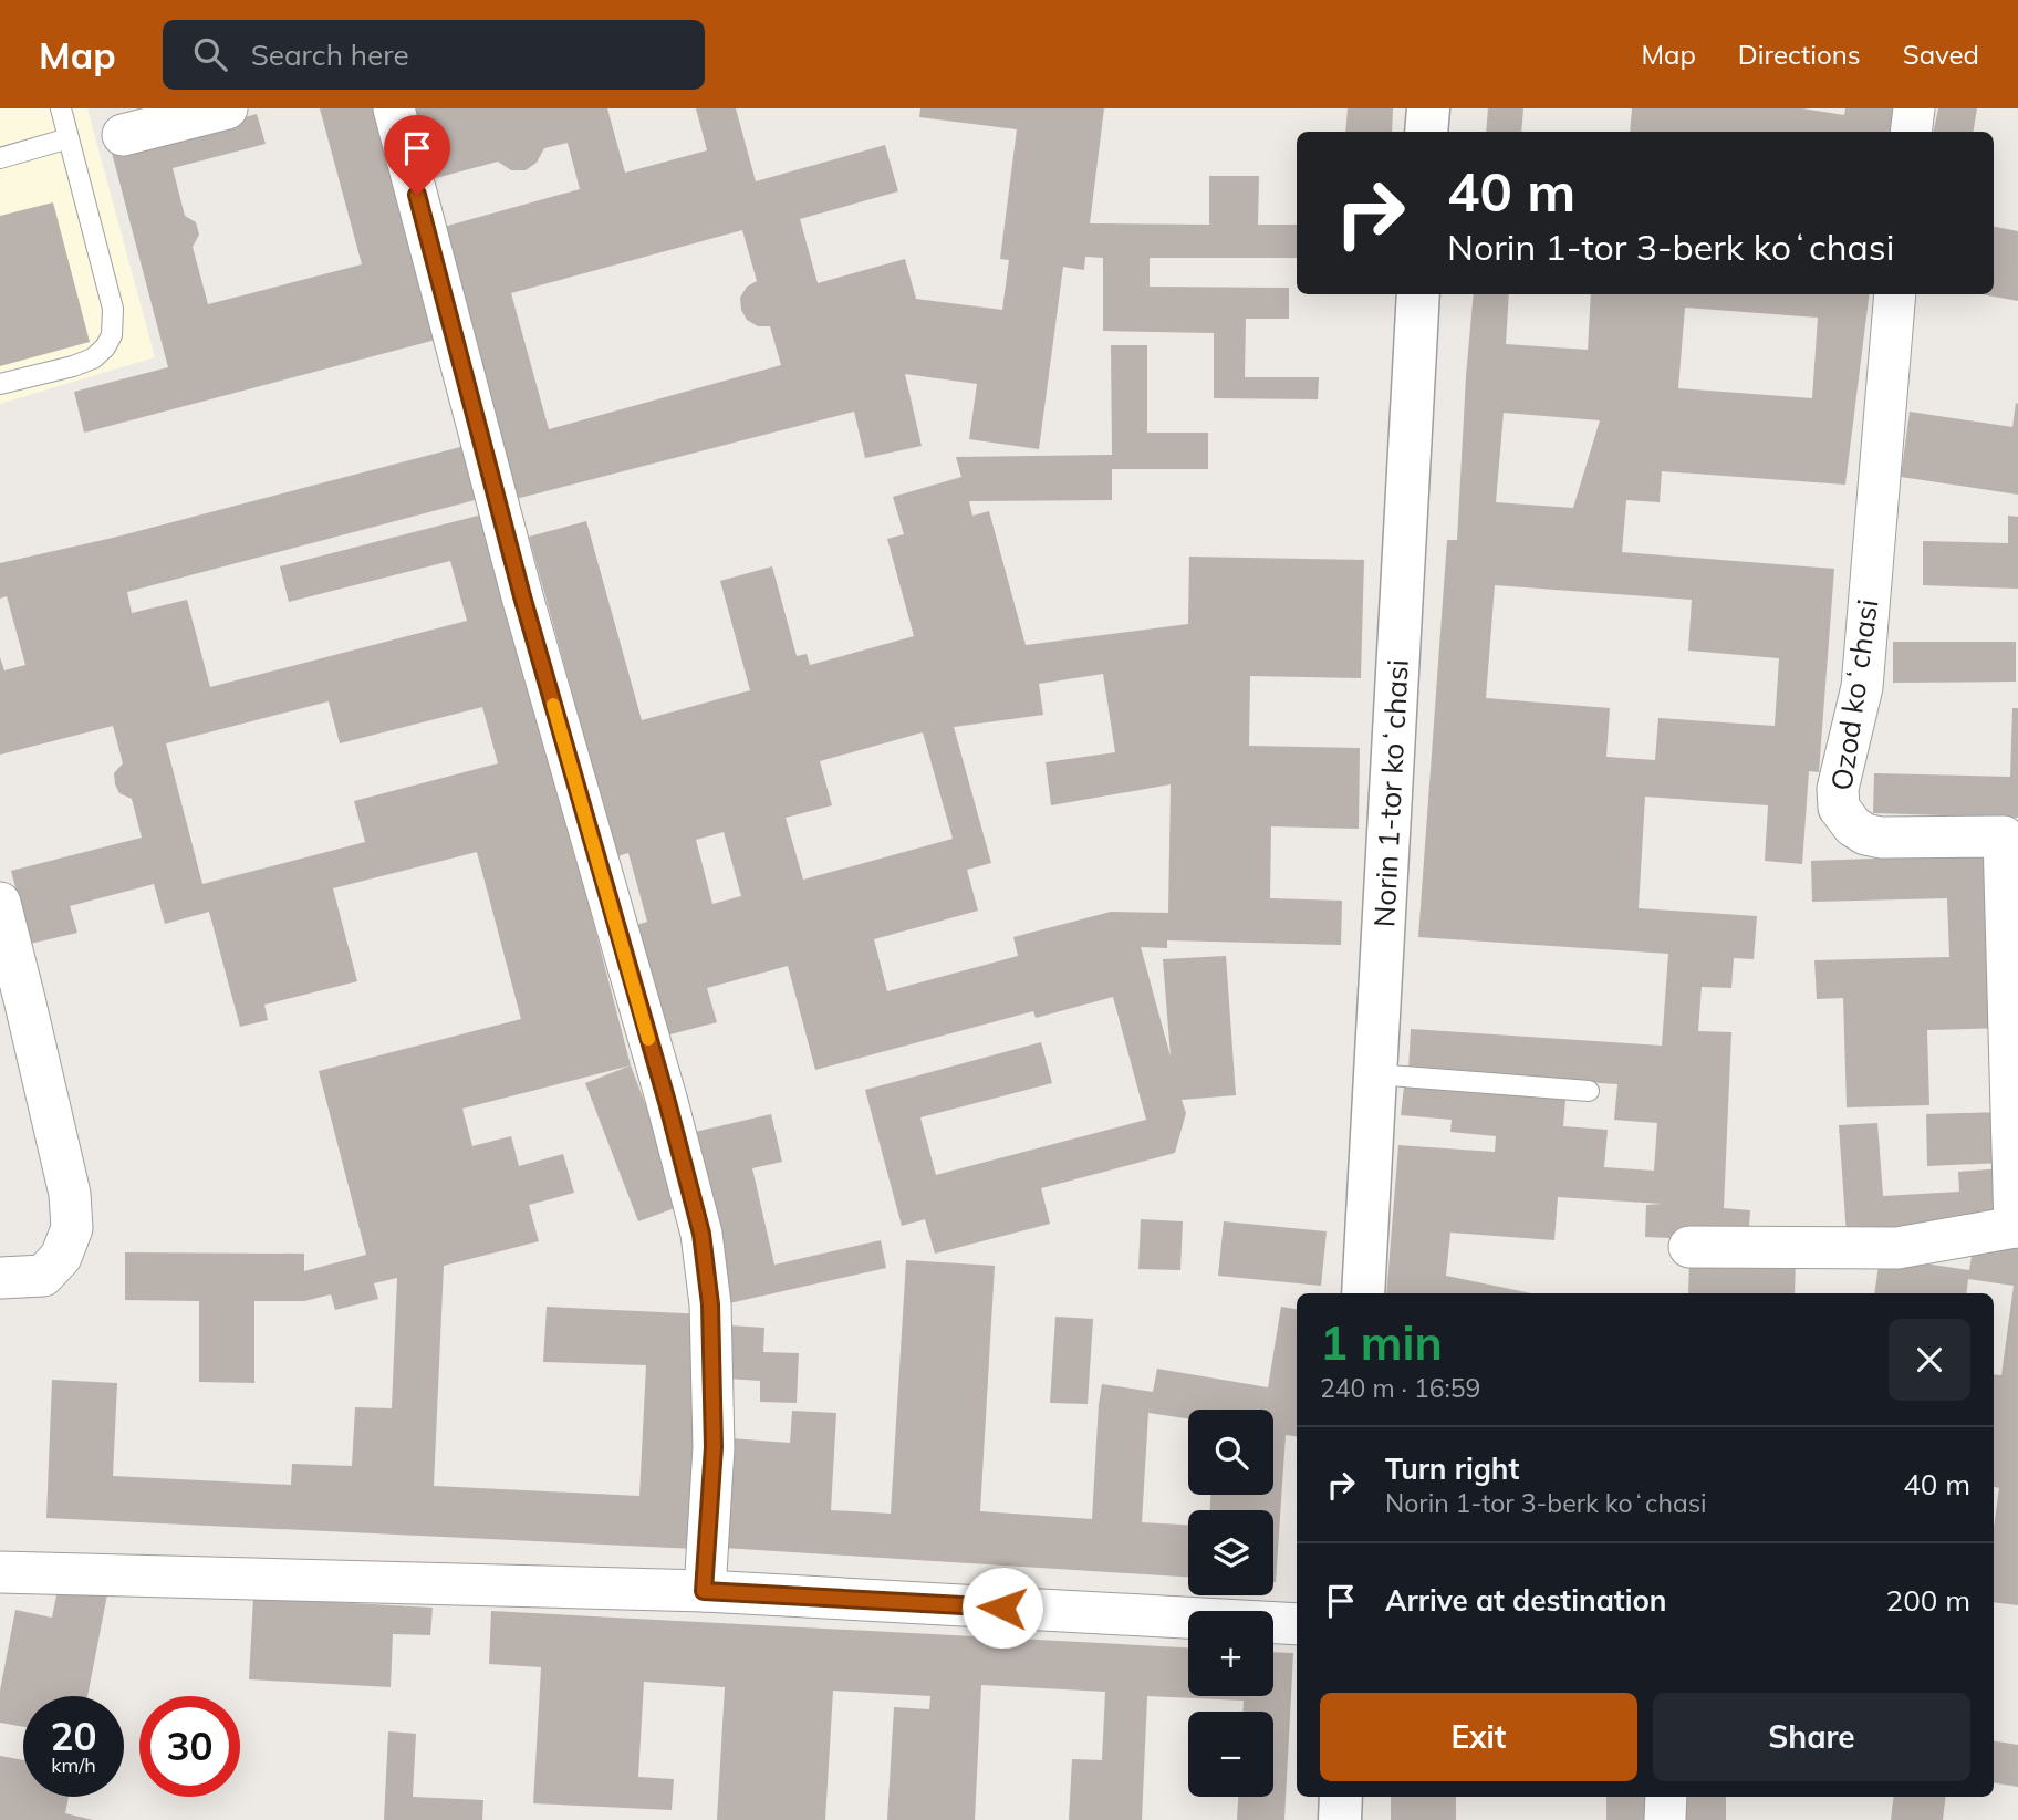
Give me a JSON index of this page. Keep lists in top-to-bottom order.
{
  "streets": {
    "street": ["Ozod koʻchasi", "Norin 1-tor koʻchasi"]
  },
  "page": {
    "header": "Map",
    "search": "Search here",
    "nav": ["Map", "Directions", "Saved"],
    "turn": ["40 m", "Norin 1-tor 3-berk koʻchasi"],
    "heading": ["1 min", "240 m · 16:59"],
    "map_buttons": ["+", "−"],
    "list": [
      {
        "name": "Turn right",
        "note": "Norin 1-tor 3-berk koʻchasi",
        "value": "40 m"
      },
      {
        "name": "Arrive at destination",
        "value": "200 m"
      }
    ],
    "buttons": ["Exit", "Share"],
    "speed": "20 km/h",
    "limit": "30"
  }
}
